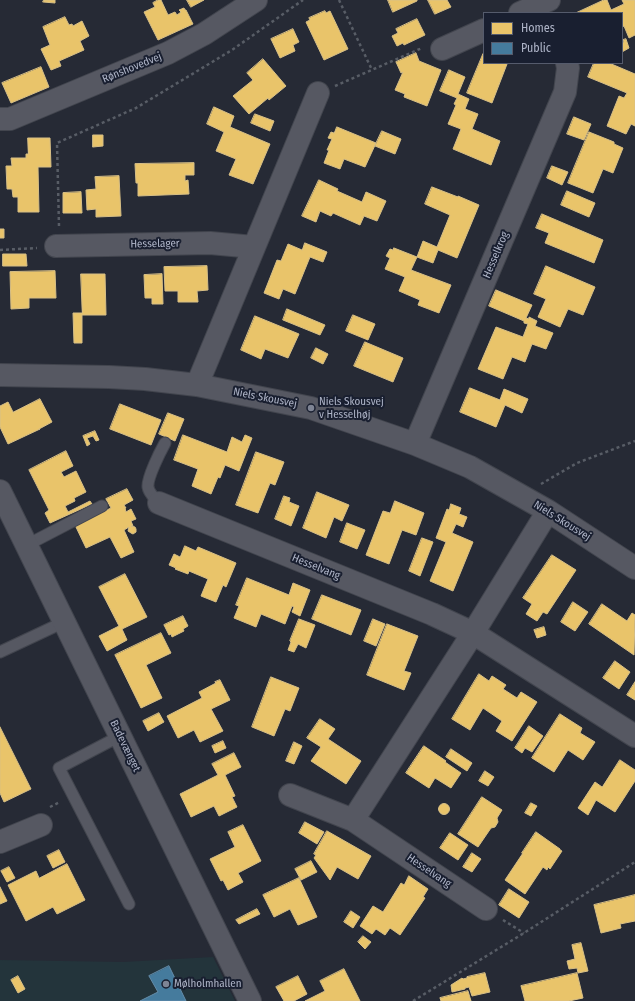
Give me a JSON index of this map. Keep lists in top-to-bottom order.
{
  "streets": {
    "street": [
      "Rønshovedvej",
      "Hesselager",
      "Hesselkrog",
      "Niels Skousvej",
      "Hesselvang",
      "Badevænget"
    ]
  },
  "crossings": [
    ["Hesselkrog", "Niels Skousvej"]
  ],
  "places": ["Niels Skousvej v Hesselhøj", "Mølholmhallen"],
  "legend": ["Homes", "Public"]
}
